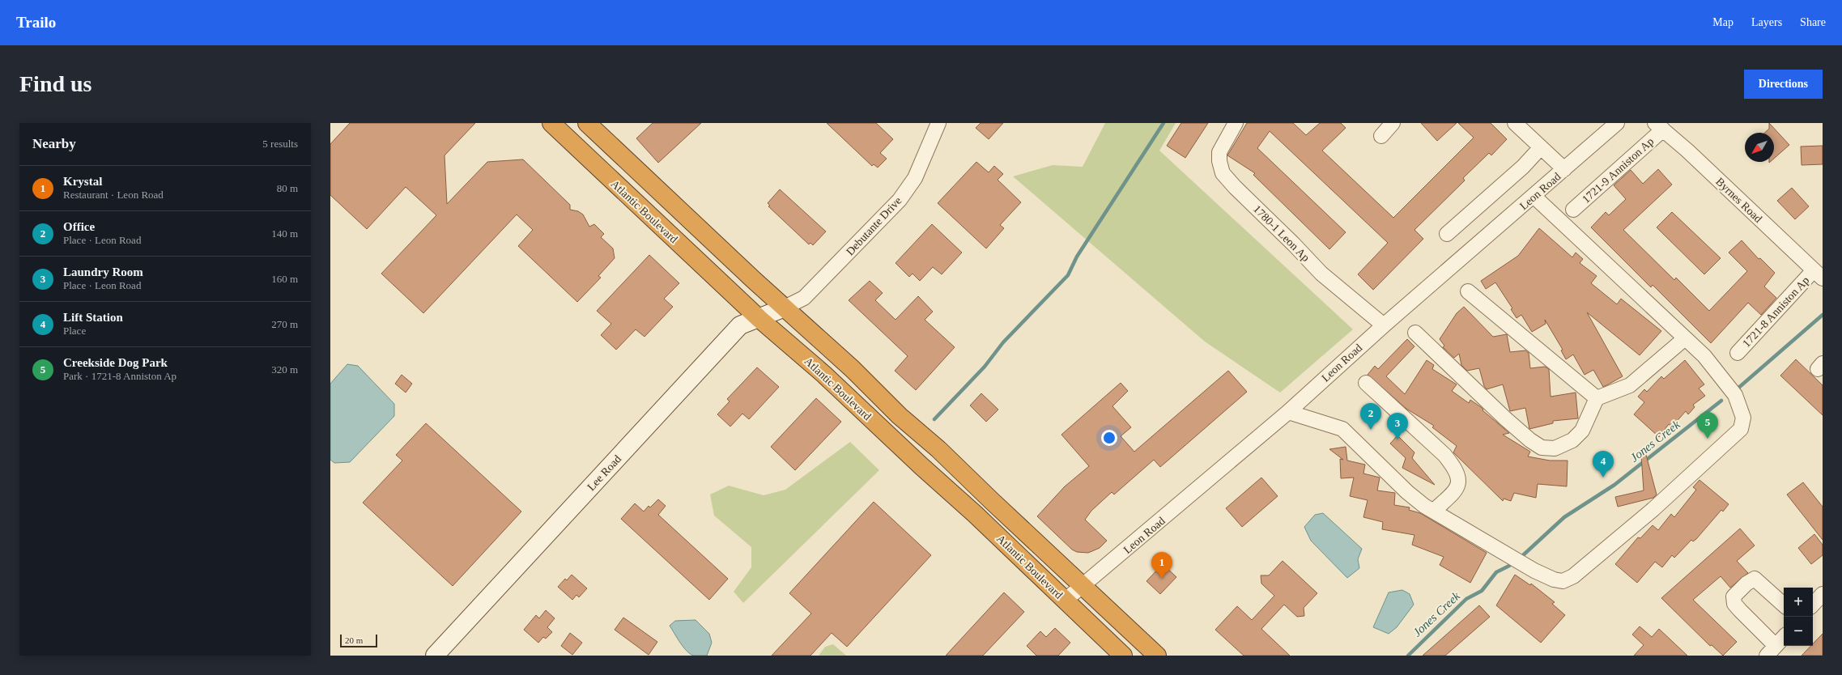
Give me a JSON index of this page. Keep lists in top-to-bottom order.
{
  "streets": {
    "highway": ["Atlantic Boulevard"],
    "street": [
      "1721-9 Anniston Ap",
      "Leon Road",
      "Byrnes Road",
      "Debutante Drive",
      "1780-1 Leon Ap",
      "1721-8 Anniston Ap",
      "Lee Road"
    ]
  },
  "crossings": [
    ["1721-9 Anniston Ap", "Byrnes Road"],
    ["Leon Road", "Atlantic Boulevard"],
    ["Leon Road", "1780-1 Leon Ap"],
    ["Byrnes Road", "1721-8 Anniston Ap"],
    ["Atlantic Boulevard", "Debutante Drive"],
    ["Atlantic Boulevard", "Lee Road"],
    ["Debutante Drive", "Lee Road"]
  ],
  "water": ["Jones Creek"],
  "scale_bar": "20 m",
  "north": "bottom left",
  "page": {
    "header": "Trailo",
    "nav": ["Map", "Layers", "Share"],
    "buttons": "Directions",
    "title": "Find us",
    "heading": ["Nearby", "5 results"],
    "list": [
      {
        "mark": "1",
        "name": "Krystal",
        "note": "Restaurant · Leon Road",
        "value": "80 m"
      },
      {
        "mark": "2",
        "name": "Office",
        "note": "Place · Leon Road",
        "value": "140 m"
      },
      {
        "mark": "3",
        "name": "Laundry Room",
        "note": "Place · Leon Road",
        "value": "160 m"
      },
      {
        "mark": "4",
        "name": "Lift Station",
        "note": "Place",
        "value": "270 m"
      },
      {
        "mark": "5",
        "name": "Creekside Dog Park",
        "note": "Park · 1721-8 Anniston Ap",
        "value": "320 m"
      }
    ],
    "pins": [
      "2",
      "5",
      "3",
      "4",
      "1"
    ],
    "map_buttons": ["+", "−"],
    "scale": "20 m"
  }
}
